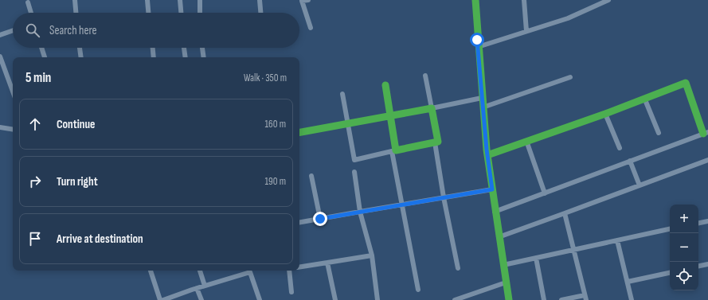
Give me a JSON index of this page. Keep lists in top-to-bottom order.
{
  "page": {
    "search": "Search here",
    "heading": ["5 min", "Walk · 350 m"],
    "list": [
      ["Continue", "160 m"],
      ["Turn right", "190 m"],
      "Arrive at destination"
    ],
    "map_buttons": ["+", "−"]
  }
}
